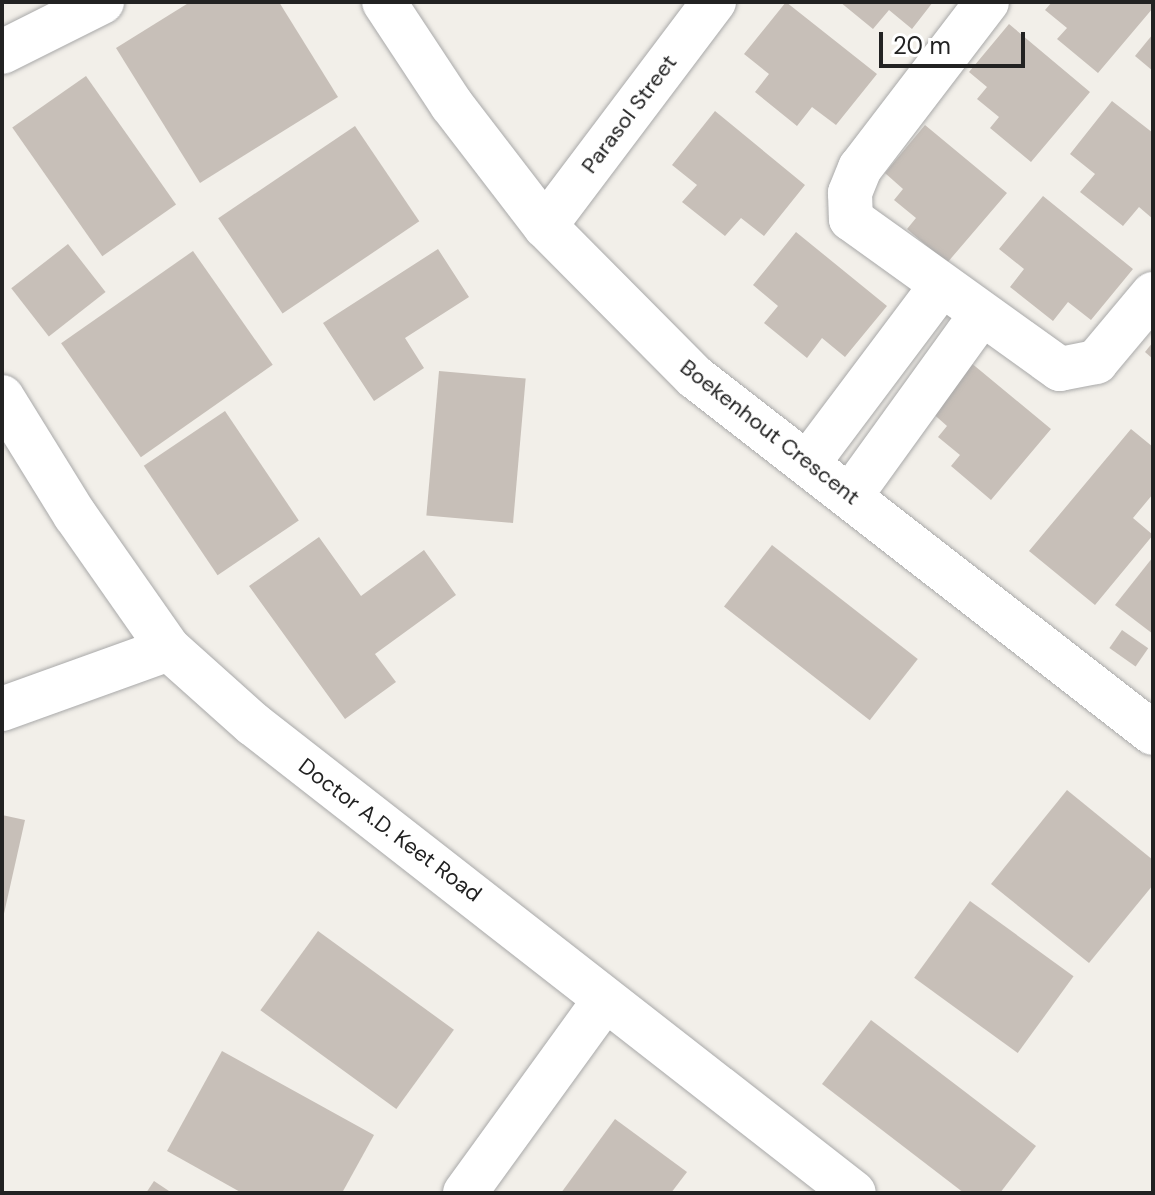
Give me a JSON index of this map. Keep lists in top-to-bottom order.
{
  "streets": {
    "street": ["Parasol Street", "Boekenhout Crescent", "Doctor A.D. Keet Road"]
  },
  "crossings": [
    ["Parasol Street", "Boekenhout Crescent"]
  ],
  "scale_bar": "20 m"
}
